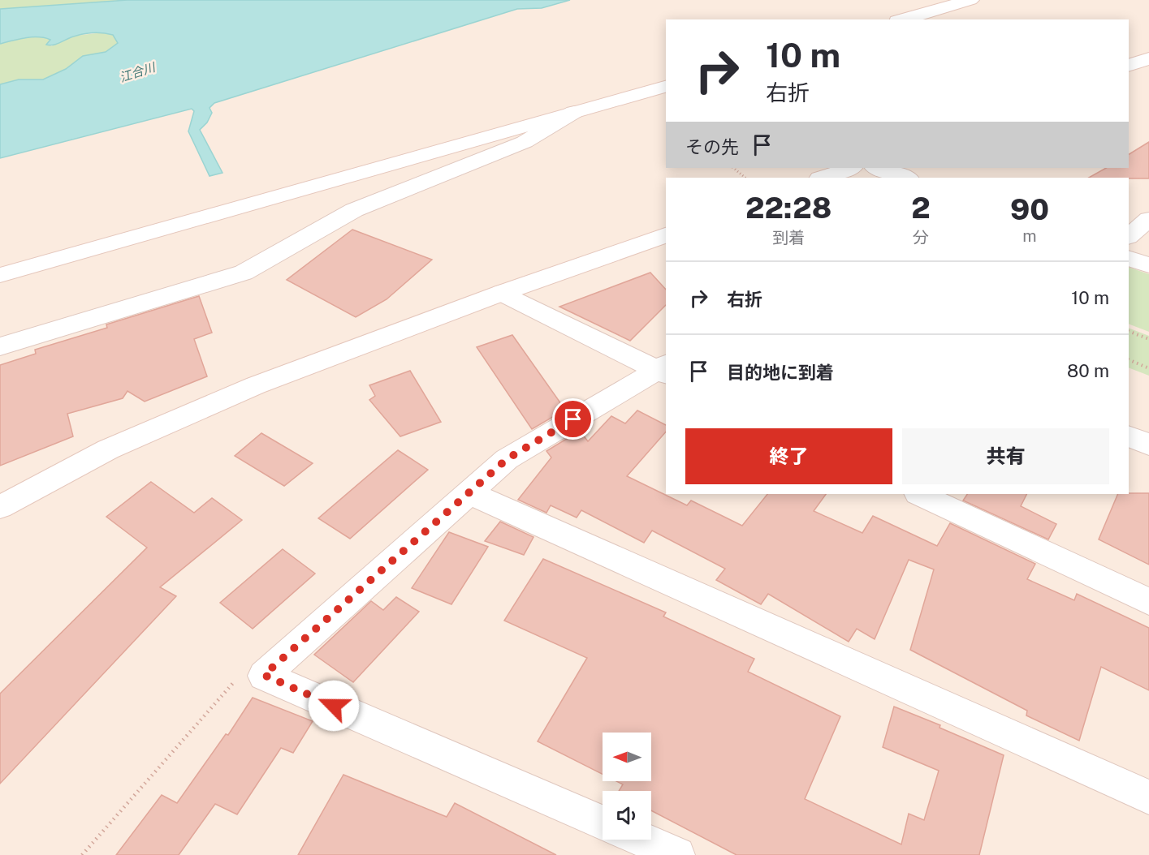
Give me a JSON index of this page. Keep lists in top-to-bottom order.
{
  "water": ["江合川"],
  "north": "left",
  "page": {
    "turn": ["10 m", "右折"],
    "then": "その先",
    "eta": [
      "22:28",
      "到着",
      "2",
      "分",
      "90",
      "m"
    ],
    "list": [
      {
        "name": "右折",
        "value": "10 m"
      },
      {
        "name": "目的地に到着",
        "value": "80 m"
      }
    ],
    "buttons": ["終了", "共有"]
  }
}
